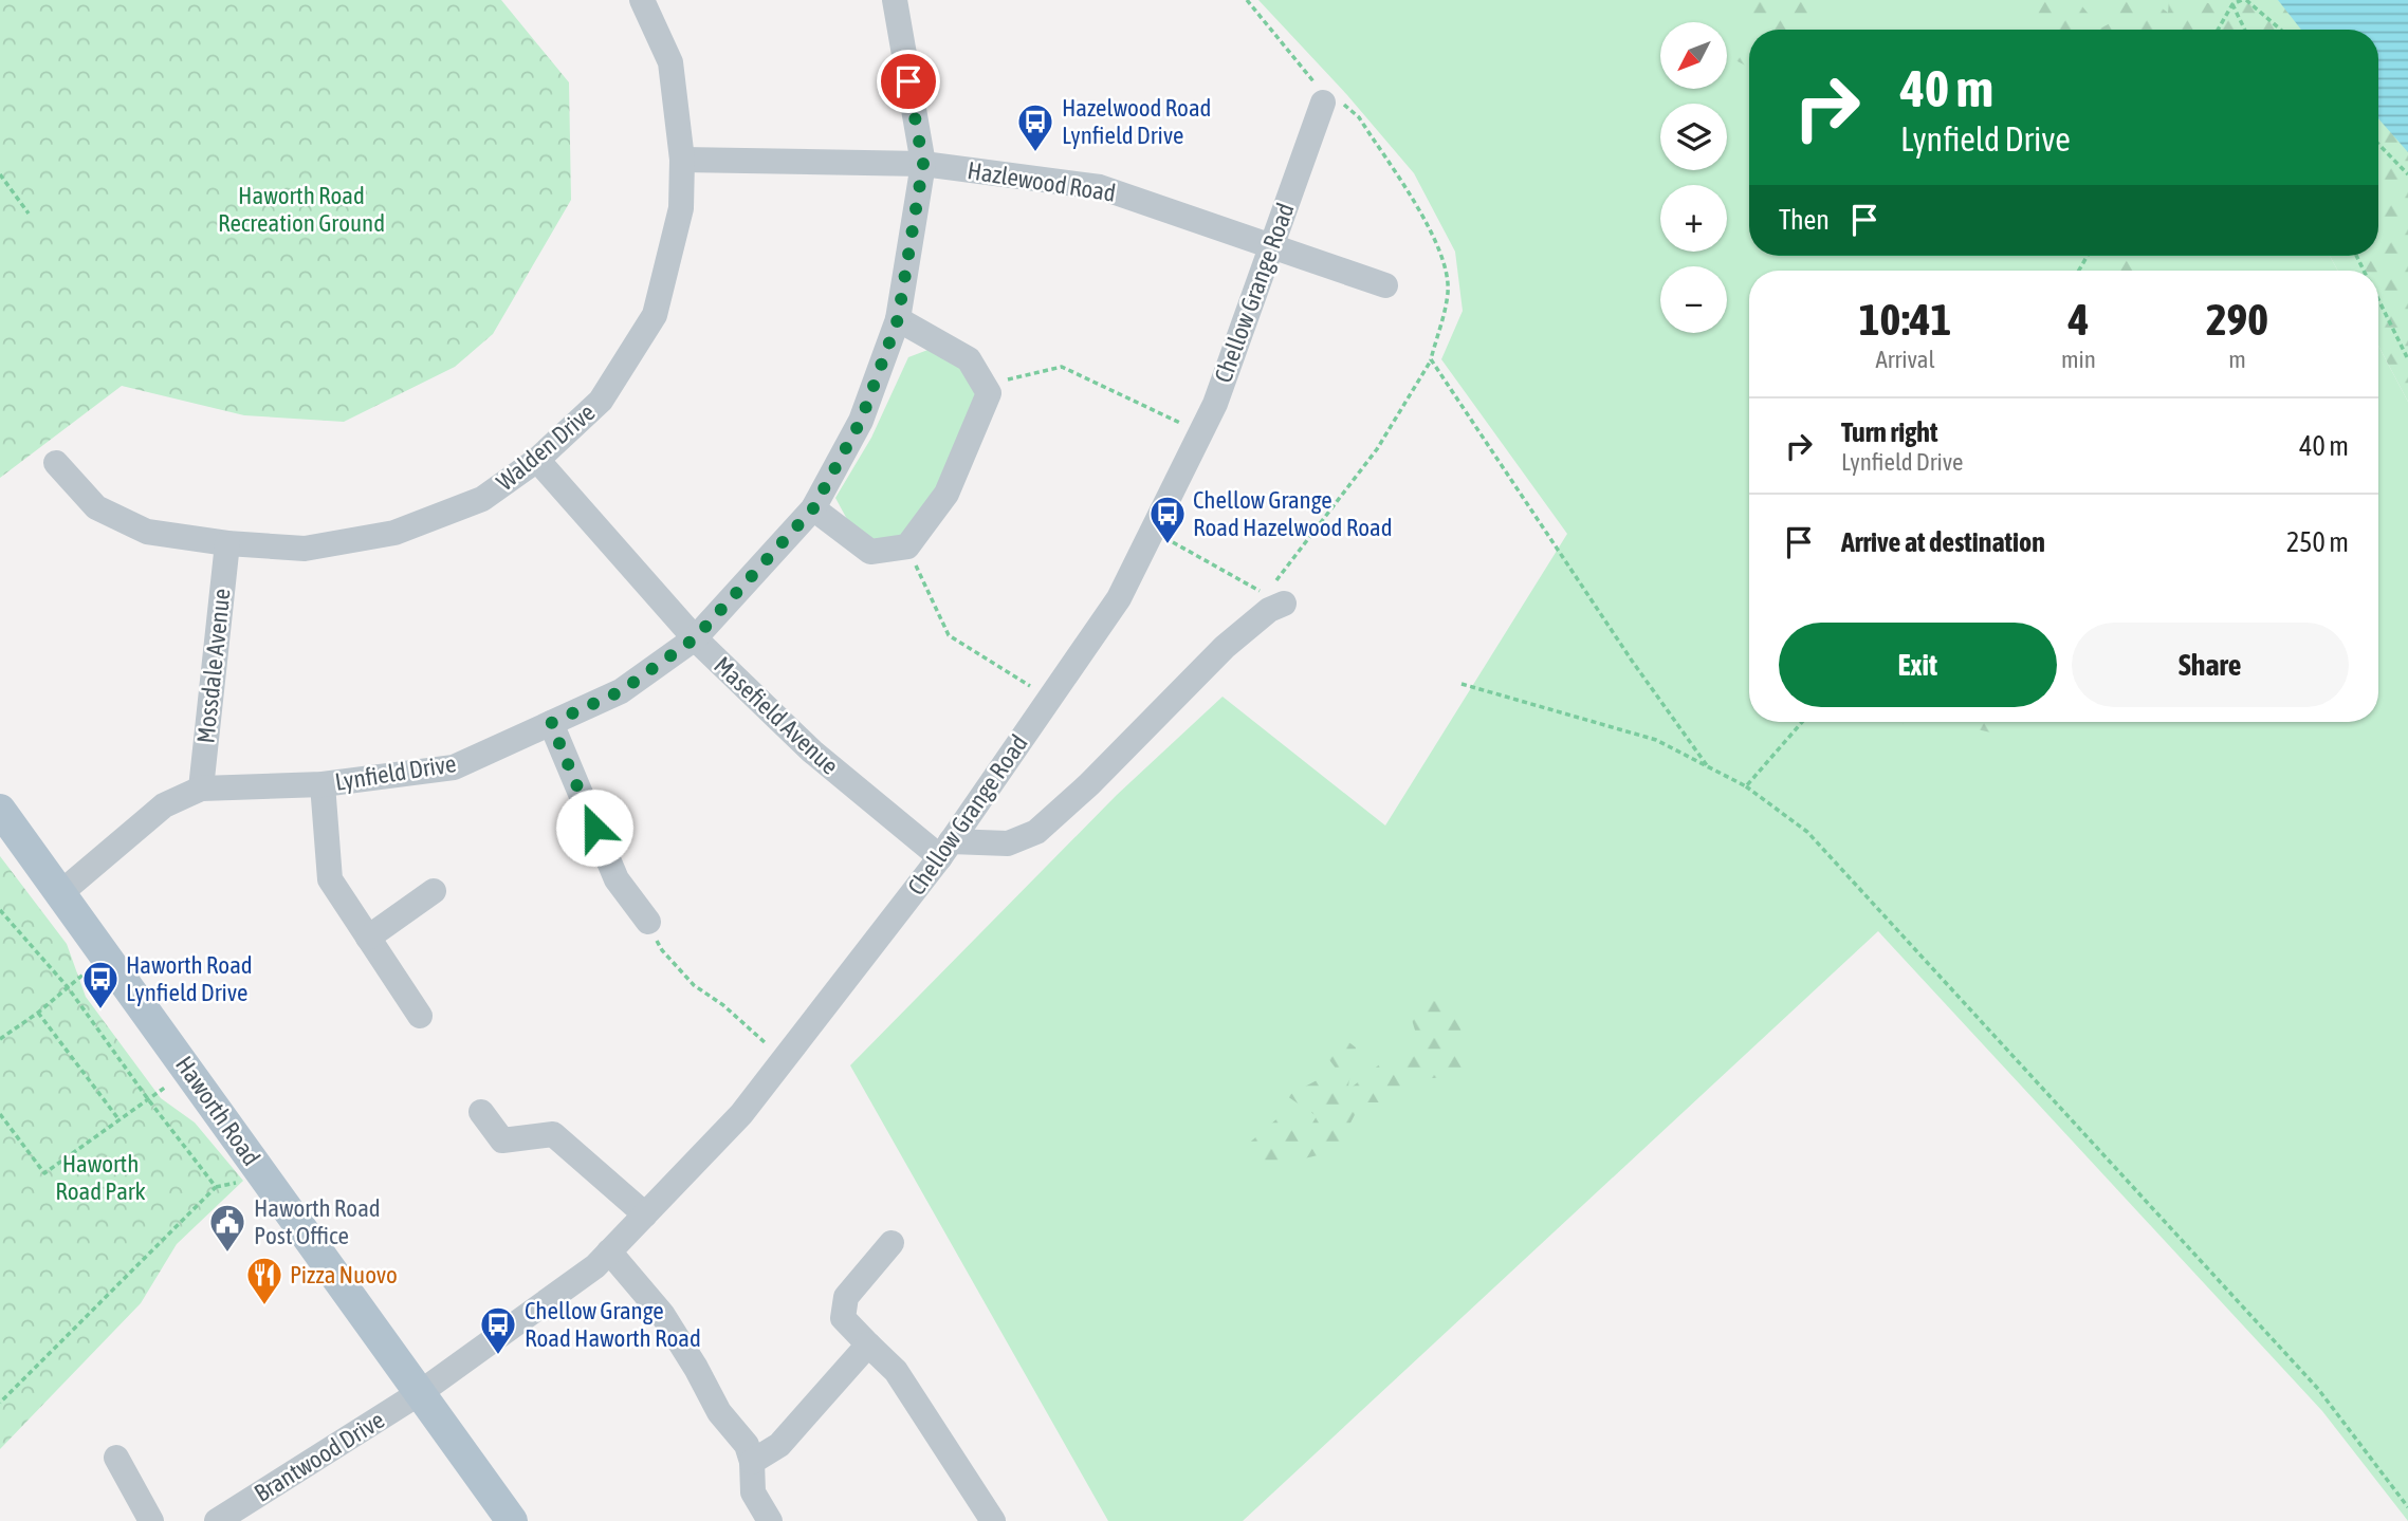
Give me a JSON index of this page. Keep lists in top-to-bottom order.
{
  "streets": {
    "main road": ["Haworth Road"],
    "street": [
      "Hazlewood Road",
      "Chellow Grange Road",
      "Walden Drive",
      "Mossdale Avenue",
      "Masefield Avenue",
      "Lynfield Drive",
      "Brantwood Drive"
    ]
  },
  "crossings": [
    ["Hazlewood Road", "Chellow Grange Road"],
    ["Hazlewood Road", "Walden Drive"],
    ["Hazlewood Road", "Lynfield Drive"],
    ["Chellow Grange Road", "Masefield Avenue"],
    ["Chellow Grange Road", "Haworth Road"],
    ["Chellow Grange Road", "Brantwood Drive"],
    ["Walden Drive", "Mossdale Avenue"],
    ["Walden Drive", "Masefield Avenue"],
    ["Mossdale Avenue", "Lynfield Drive"],
    ["Masefield Avenue", "Lynfield Drive"],
    ["Lynfield Drive", "Haworth Road"],
    ["Haworth Road", "Brantwood Drive"]
  ],
  "parks": ["Haworth Road Recreation Ground", "Haworth Road Park"],
  "places": {
    "bus stop": [
      "Hazelwood Road Lynfield Drive",
      "Chellow Grange Road Hazelwood Road",
      "Haworth Road Lynfield Drive",
      "Chellow Grange Road Haworth Road"
    ],
    "public building": ["Haworth Road Post Office"],
    "restaurant": ["Pizza Nuovo"]
  },
  "north": "bottom left",
  "page": {
    "map_buttons": ["+", "−"],
    "turn": ["40 m", "Lynfield Drive"],
    "then": "Then",
    "eta": [
      "10:41",
      "Arrival",
      "4",
      "min",
      "290",
      "m"
    ],
    "list": [
      {
        "name": "Turn right",
        "note": "Lynfield Drive",
        "value": "40 m"
      },
      {
        "name": "Arrive at destination",
        "value": "250 m"
      }
    ],
    "buttons": ["Exit", "Share"]
  }
}
